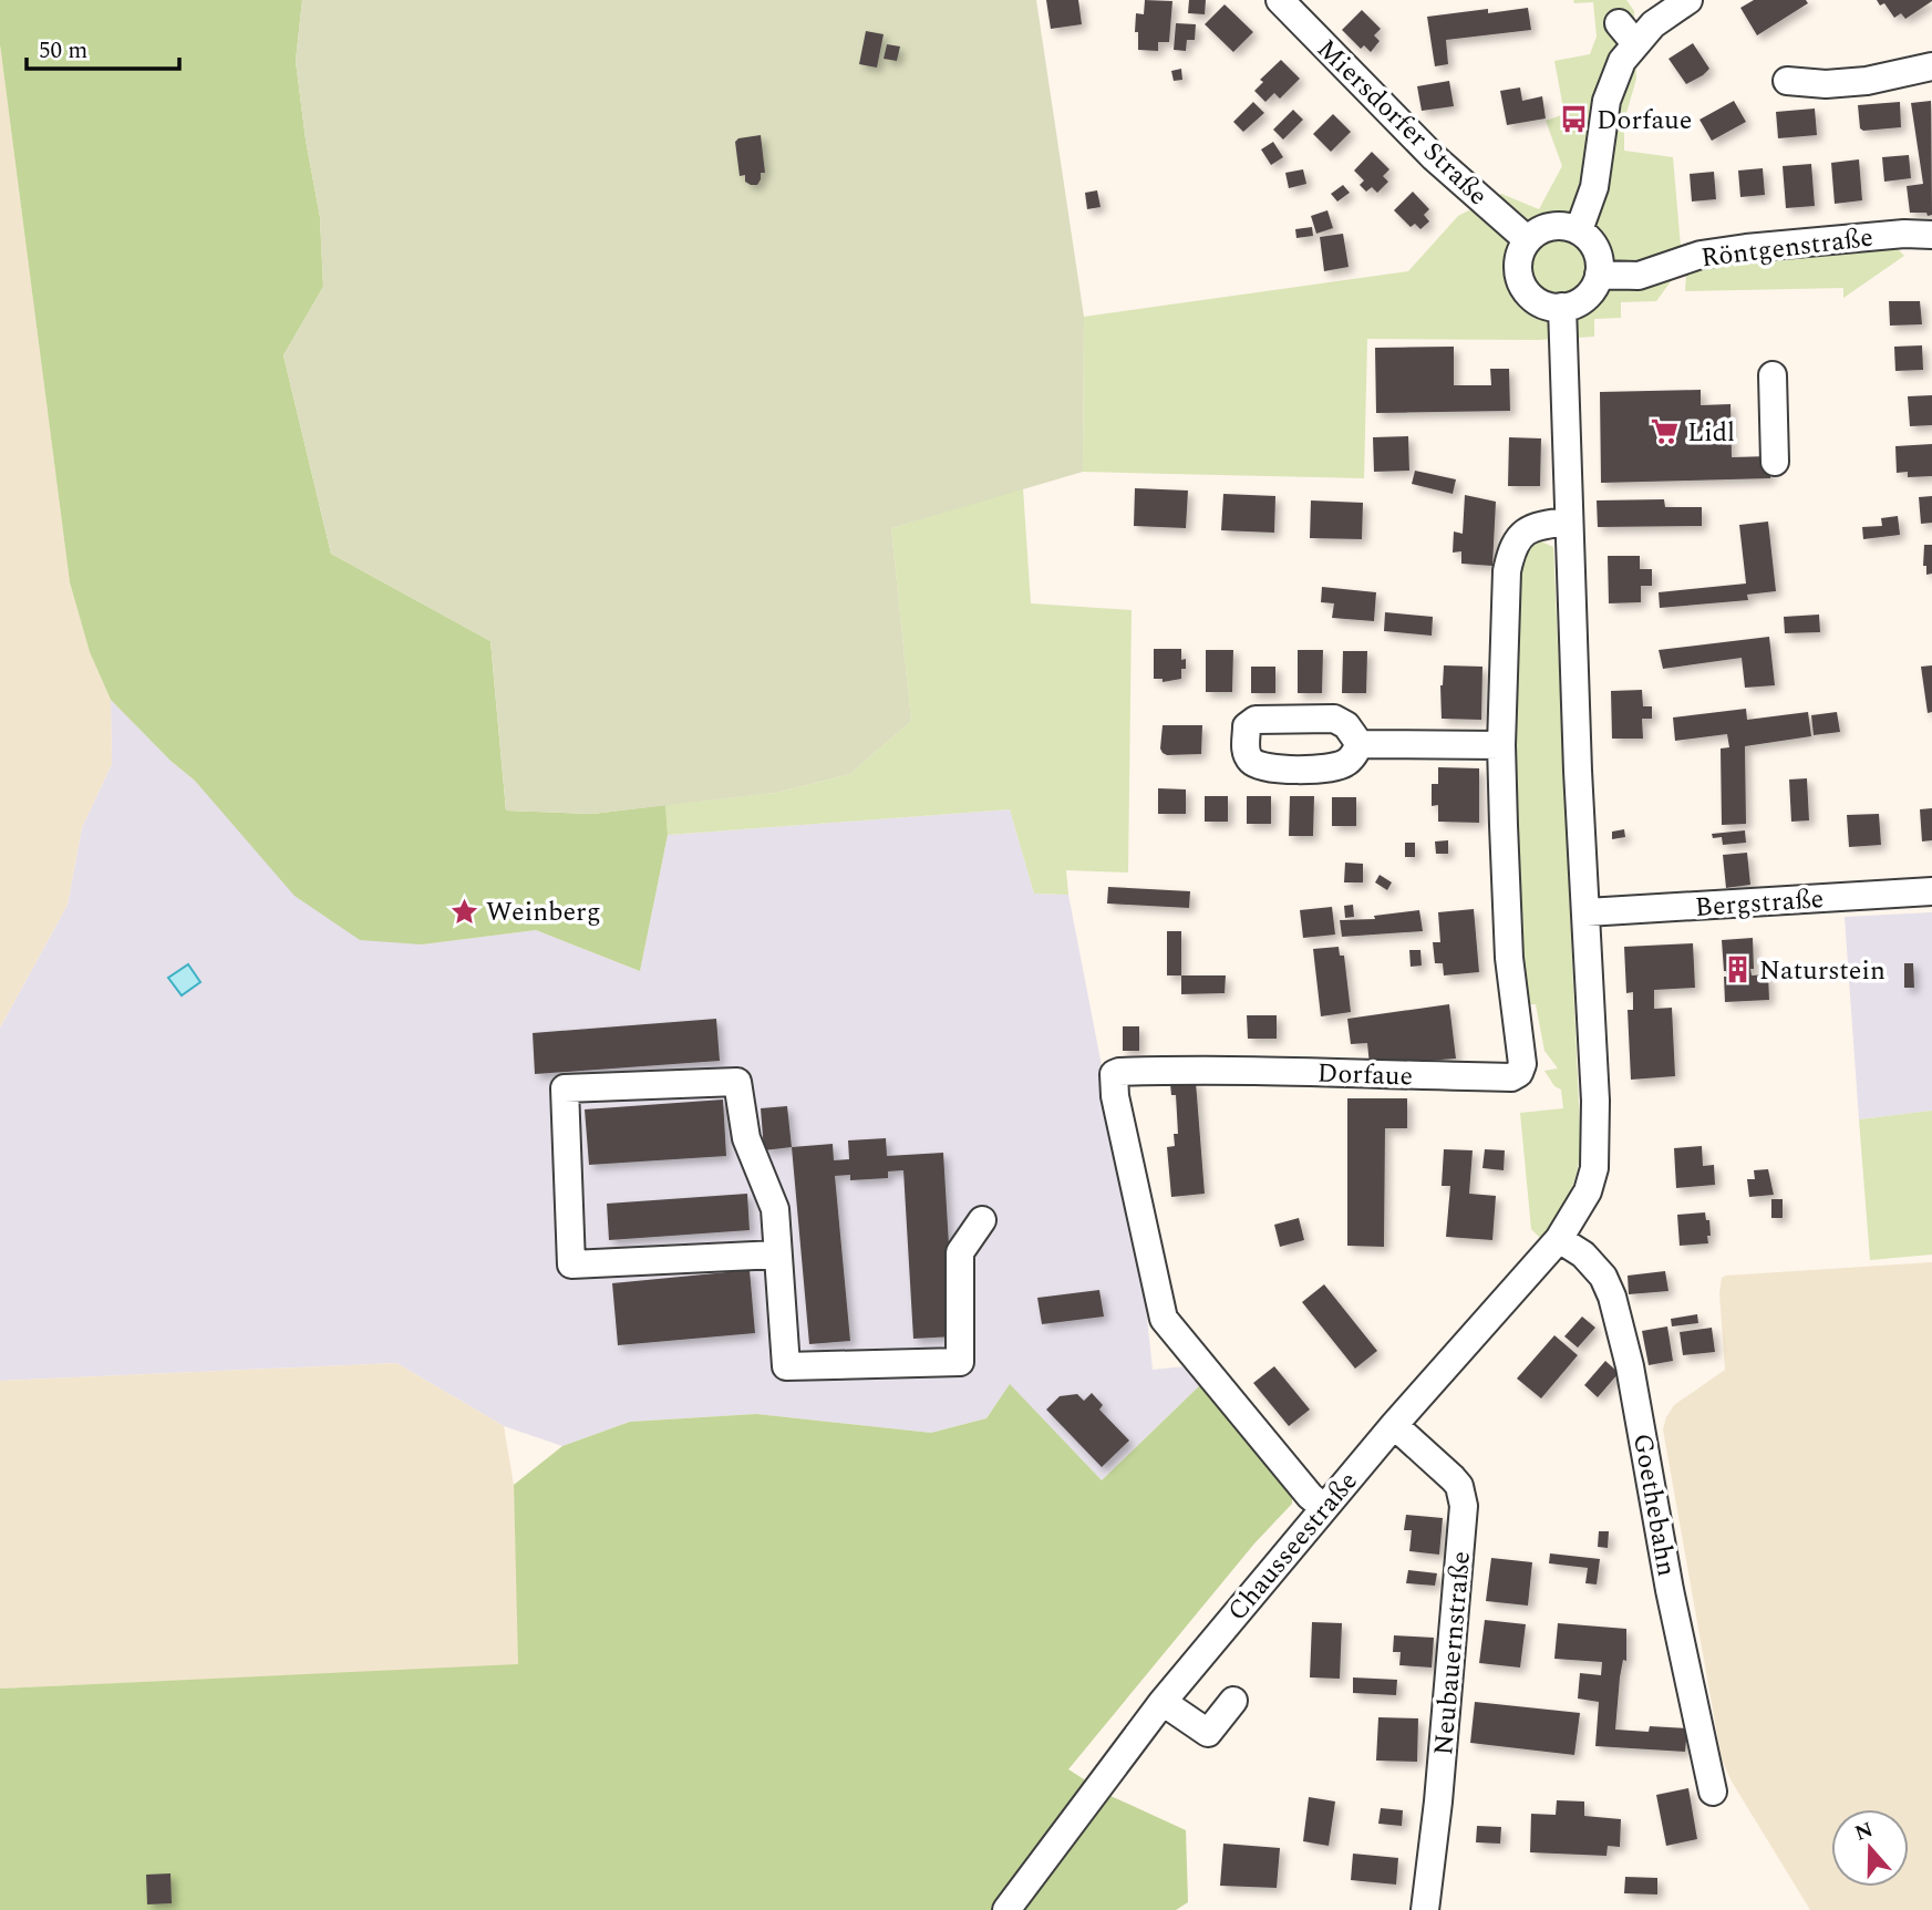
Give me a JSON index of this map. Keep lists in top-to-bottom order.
{
  "streets": {
    "street": [
      "Miersdorfer Straße",
      "Röntgenstraße",
      "Bergstraße",
      "Dorfaue",
      "Goethebahn",
      "Chausseestraße",
      "Neubauernstraße"
    ]
  },
  "crossings": [
    ["Miersdorfer Straße", "Röntgenstraße"],
    ["Bergstraße", "Chausseestraße"],
    ["Dorfaue", "Chausseestraße"],
    ["Goethebahn", "Chausseestraße"],
    ["Chausseestraße", "Neubauernstraße"]
  ],
  "places": {
    "bus stop": ["Dorfaue"],
    "supermarket": ["Lidl"],
    "place": ["Weinberg"],
    "building": ["Naturstein"]
  },
  "scale_bar": "50 m",
  "north": "top"
}
